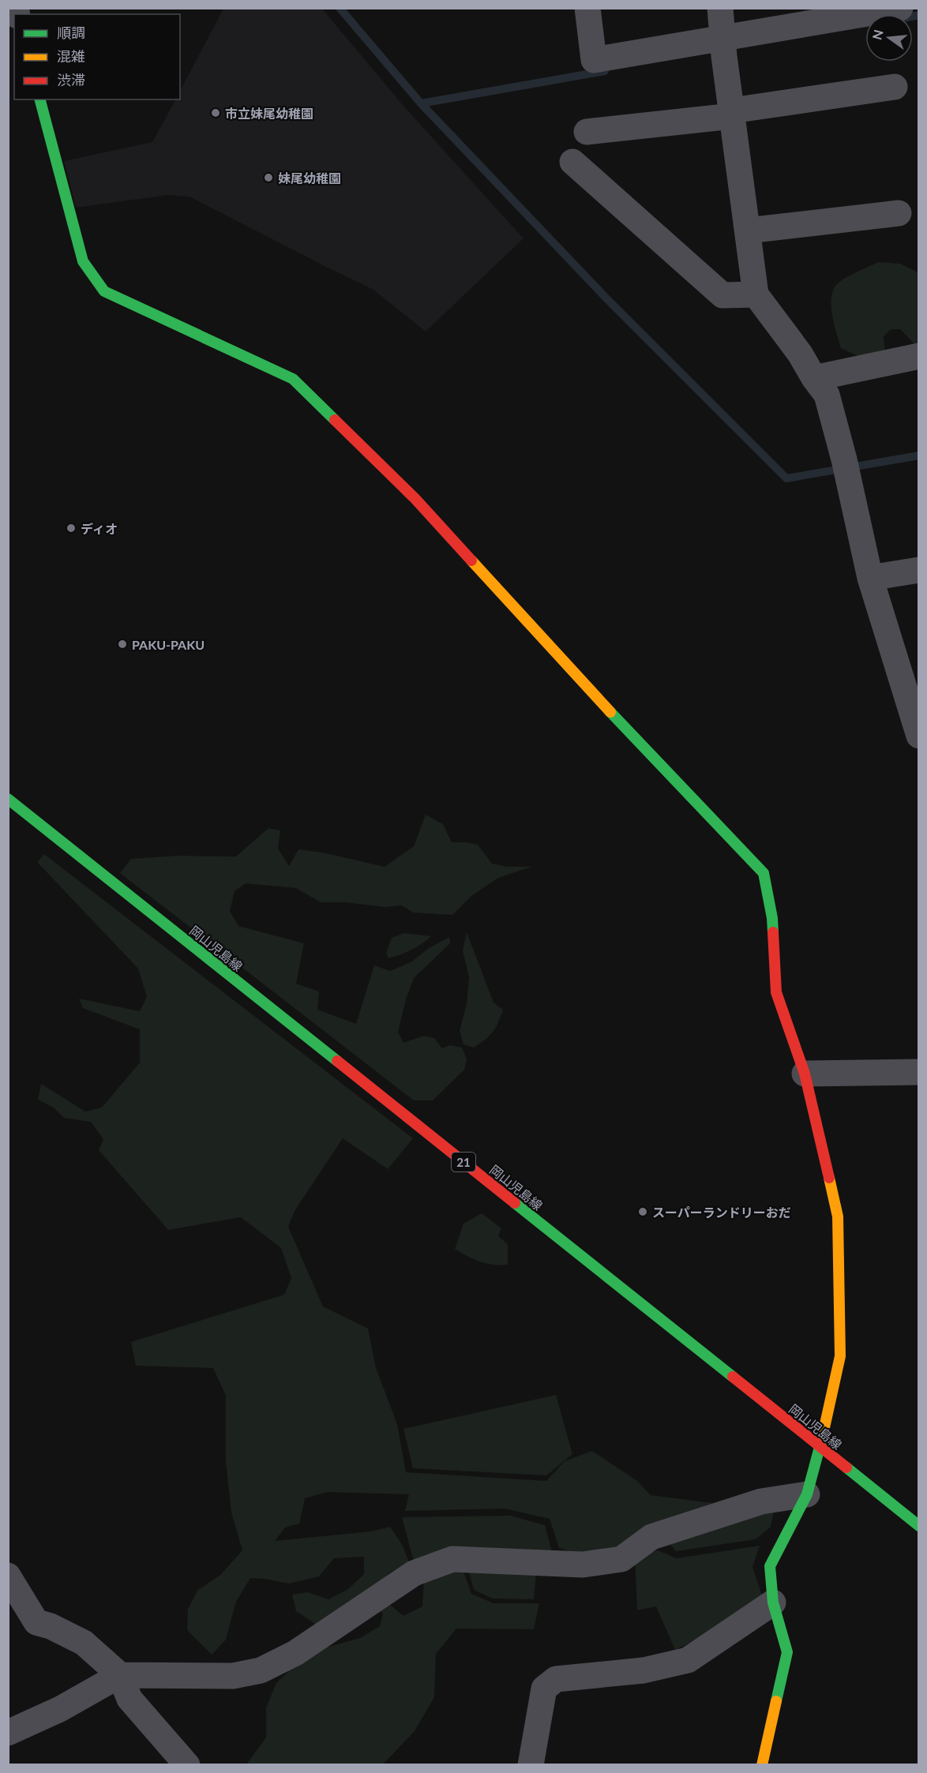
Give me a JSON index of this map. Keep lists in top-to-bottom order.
{
  "streets": {
    "street": ["岡山児島線", "21"]
  },
  "places": [
    "市立妹尾幼稚園",
    "妹尾幼稚園",
    "ディオ",
    "PAKU-PAKU",
    "スーパーランドリーおだ"
  ],
  "legend": ["順調", "混雑", "渋滞"],
  "north": "left"
}
